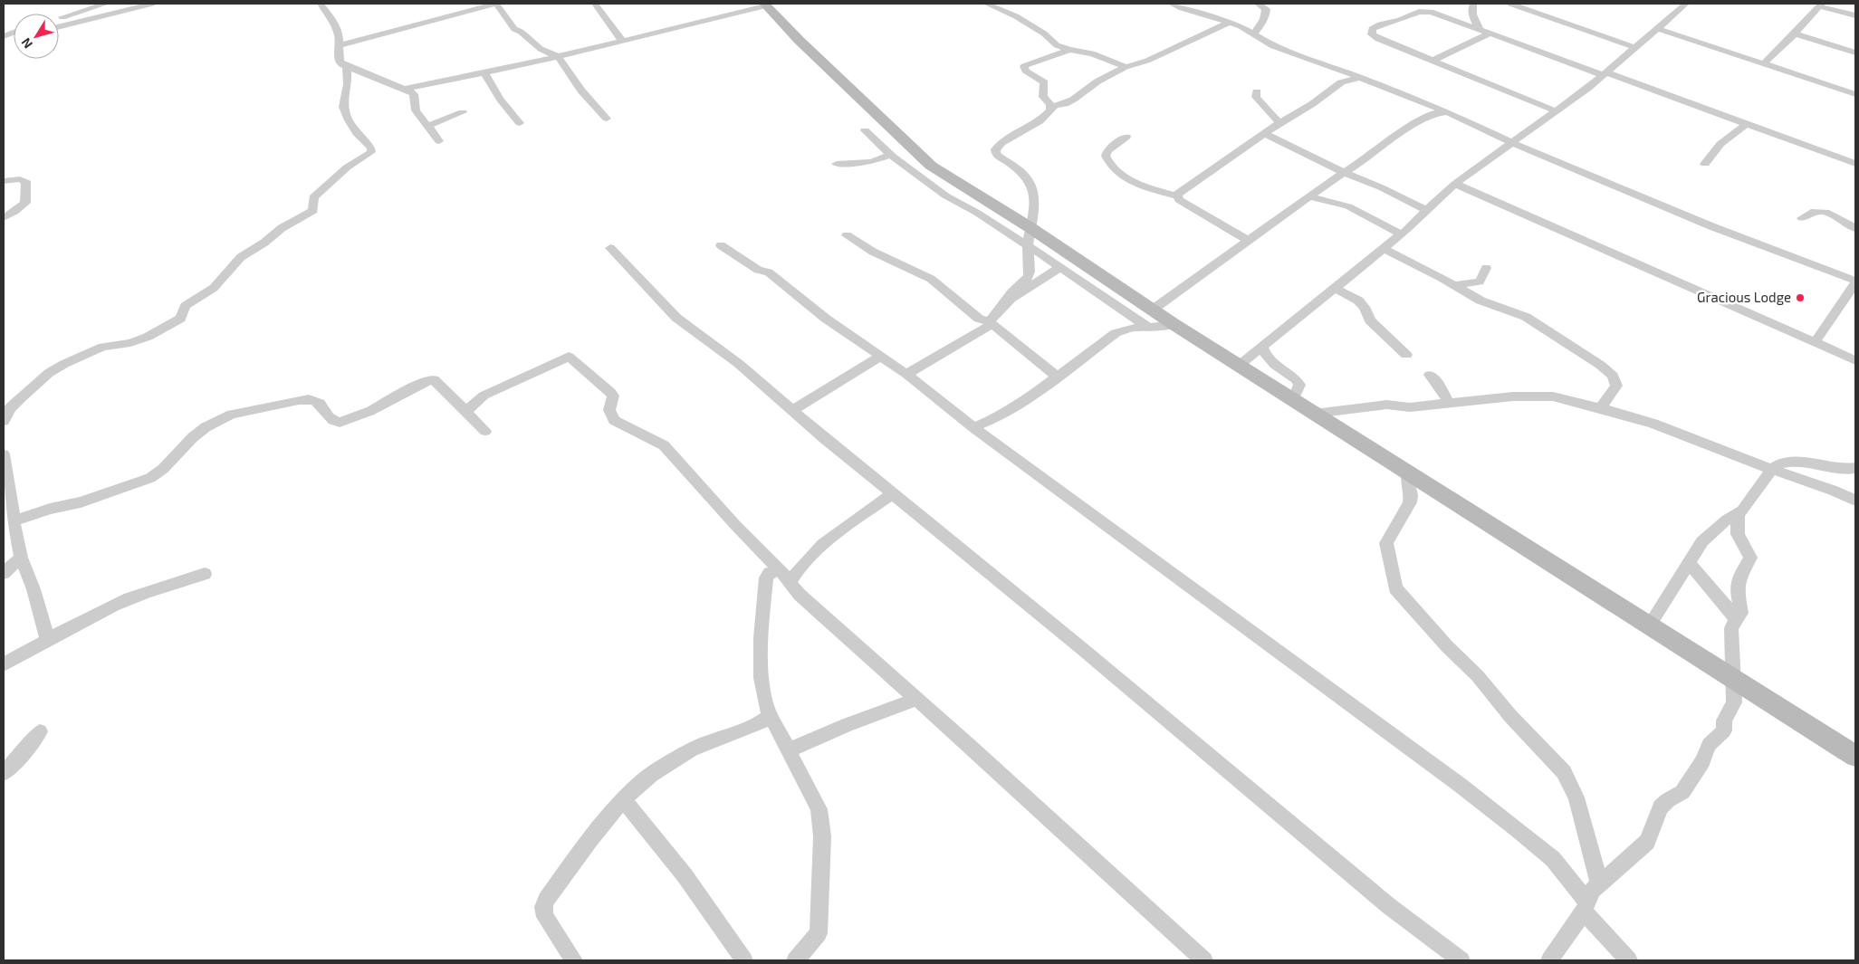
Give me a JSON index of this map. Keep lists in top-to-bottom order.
{
  "places": ["Gracious Lodge"],
  "north": "bottom left"
}
